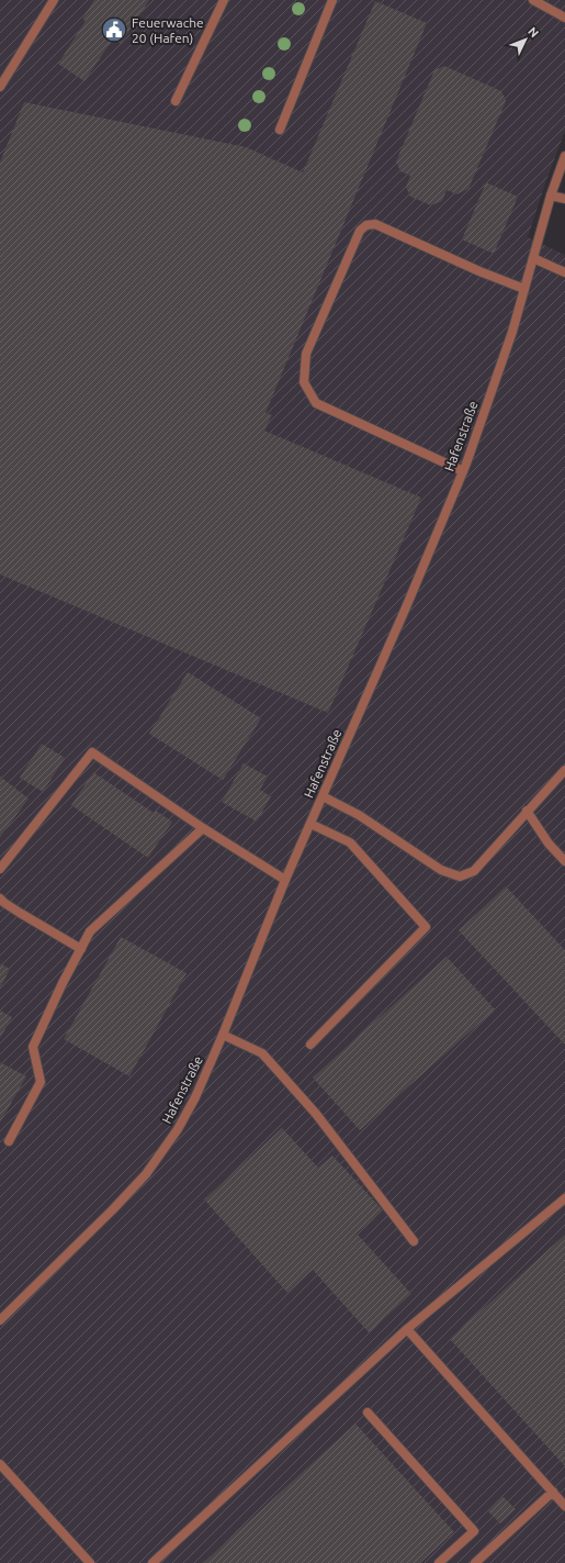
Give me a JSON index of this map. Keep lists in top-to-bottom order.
{
  "streets": {
    "street": ["Hafenstraße"]
  },
  "places": {
    "public building": ["Feuerwache 20 (Hafen)"]
  },
  "north": "top right"
}
